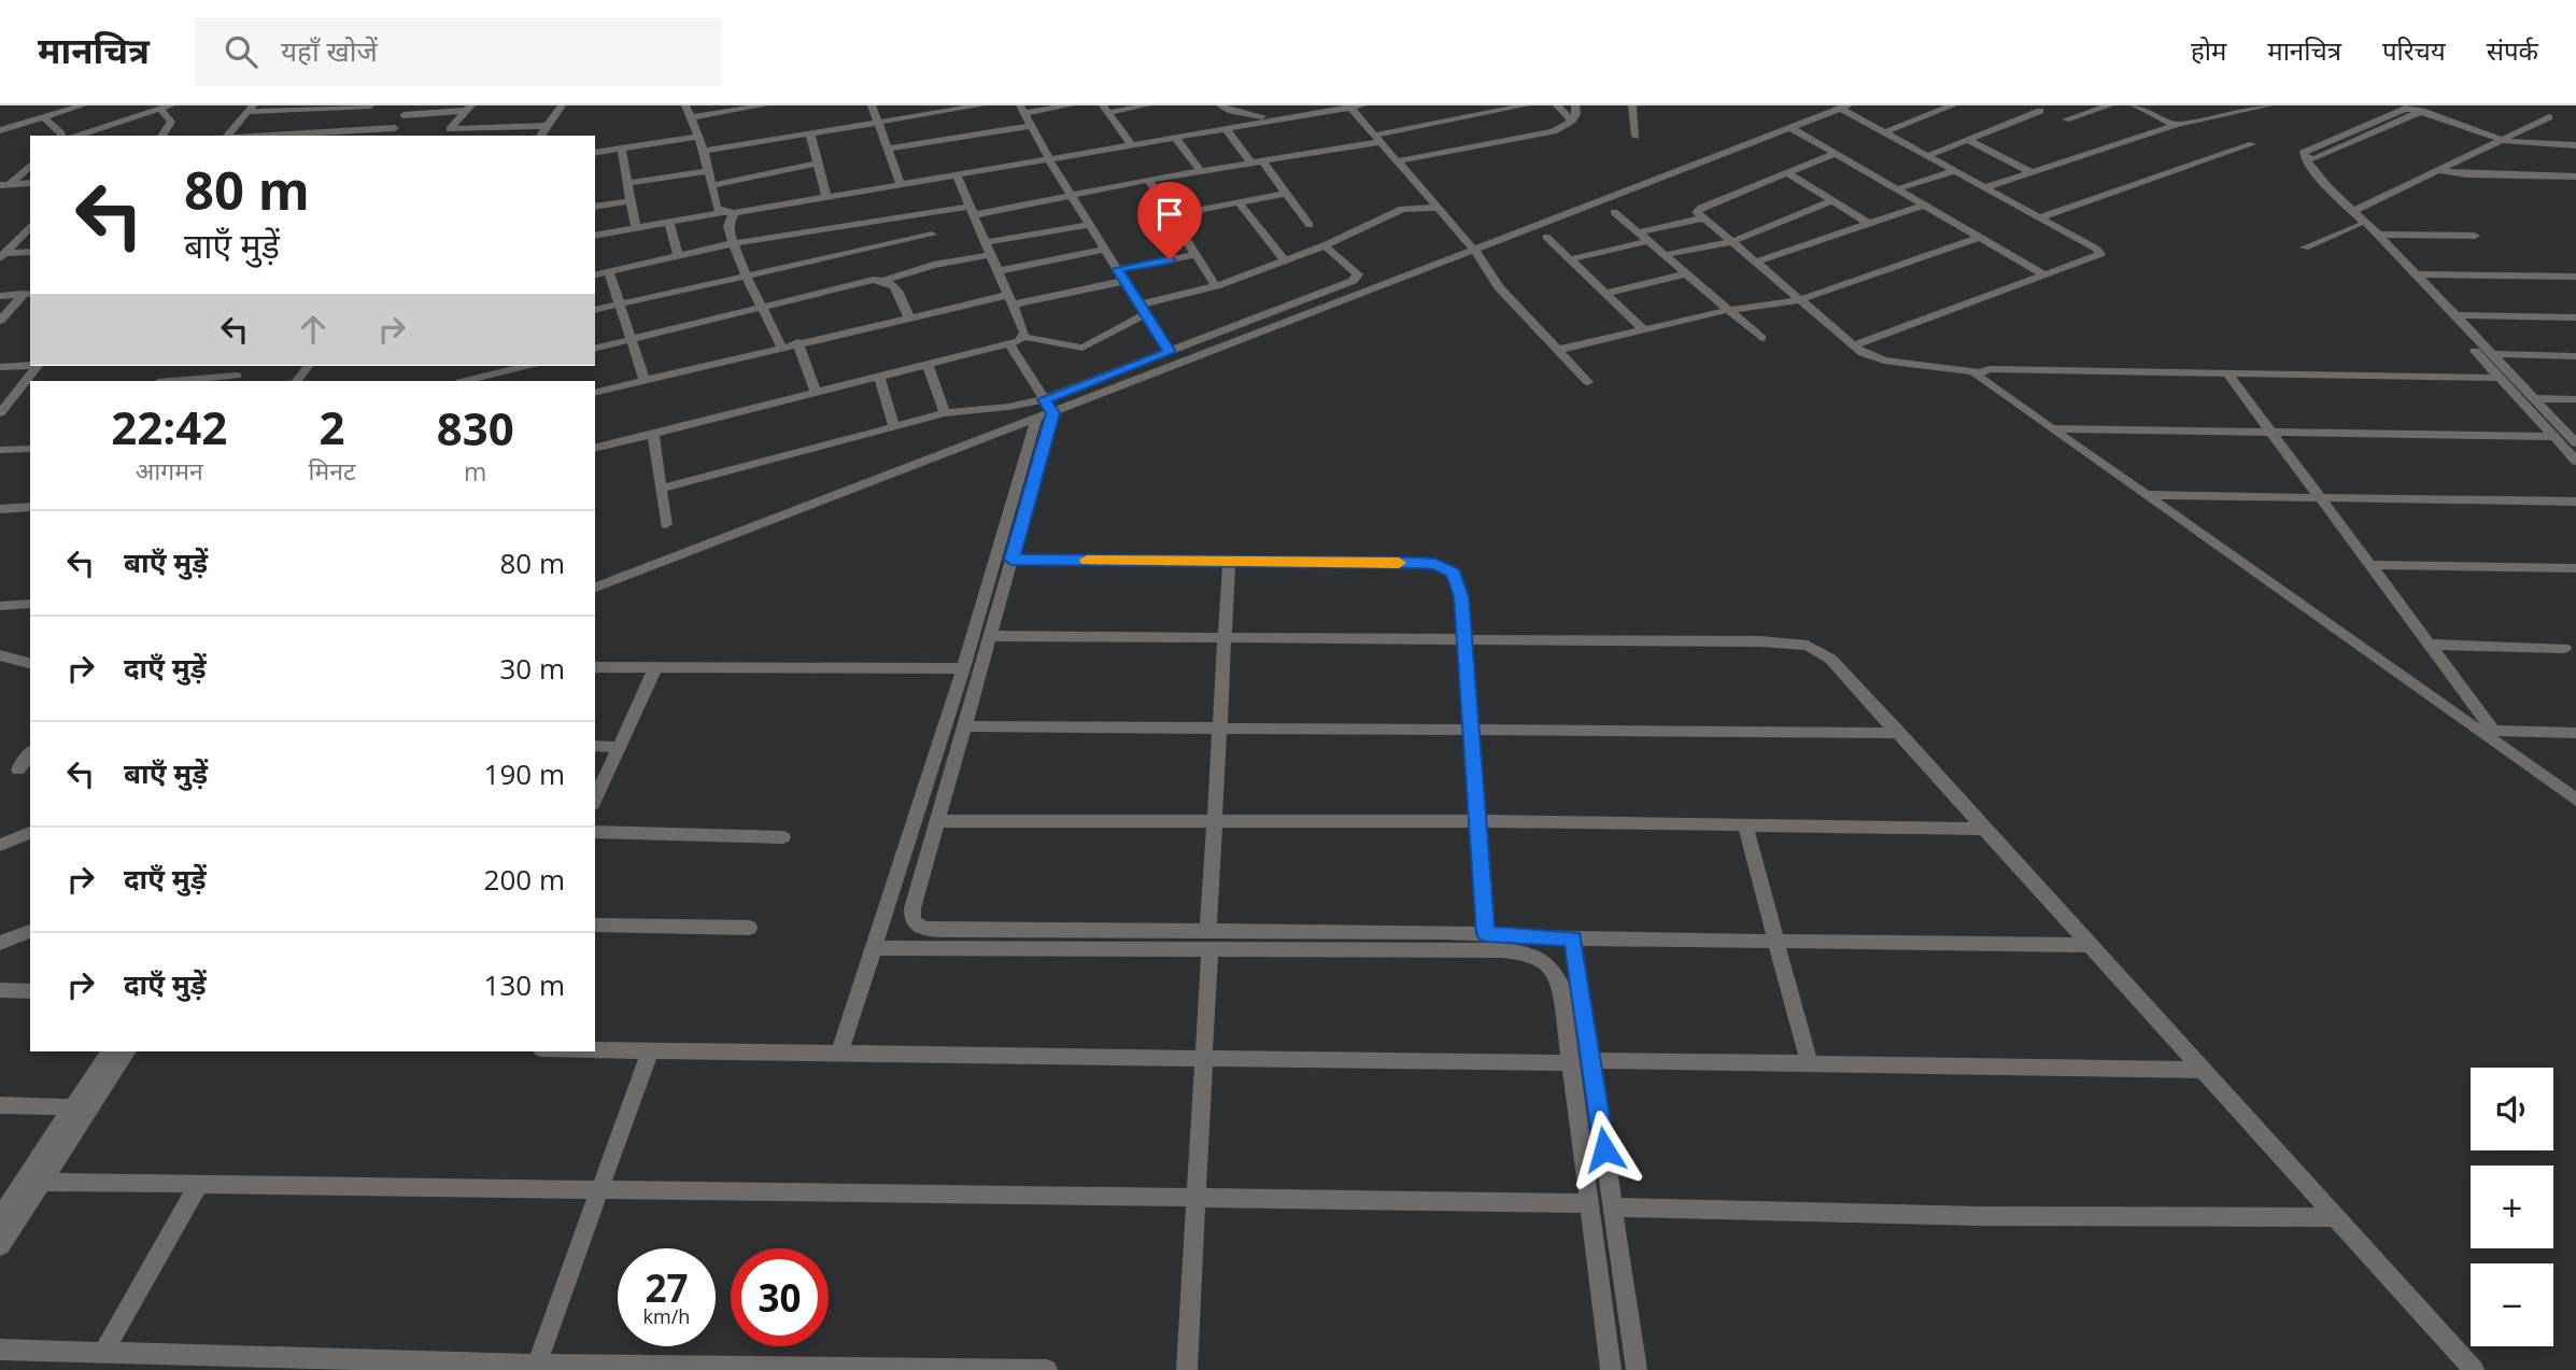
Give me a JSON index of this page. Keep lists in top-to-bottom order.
{
  "page": {
    "header": "मानचित्र",
    "search": "यहाँ खोजें",
    "nav": [
      "होम",
      "मानचित्र",
      "परिचय",
      "संपर्क"
    ],
    "turn": ["80 m", "बाएँ मुड़ें"],
    "eta": [
      "22:42",
      "आगमन",
      "2",
      "मिनट",
      "830",
      "m"
    ],
    "list": [
      {
        "name": "बाएँ मुड़ें",
        "value": "80 m"
      },
      {
        "name": "दाएँ मुड़ें",
        "value": "30 m"
      },
      {
        "name": "बाएँ मुड़ें",
        "value": "190 m"
      },
      {
        "name": "दाएँ मुड़ें",
        "value": "200 m"
      },
      {
        "name": "दाएँ मुड़ें",
        "value": "130 m"
      }
    ],
    "map_buttons": ["+", "−"],
    "speed": "27 km/h",
    "limit": "30"
  }
}
